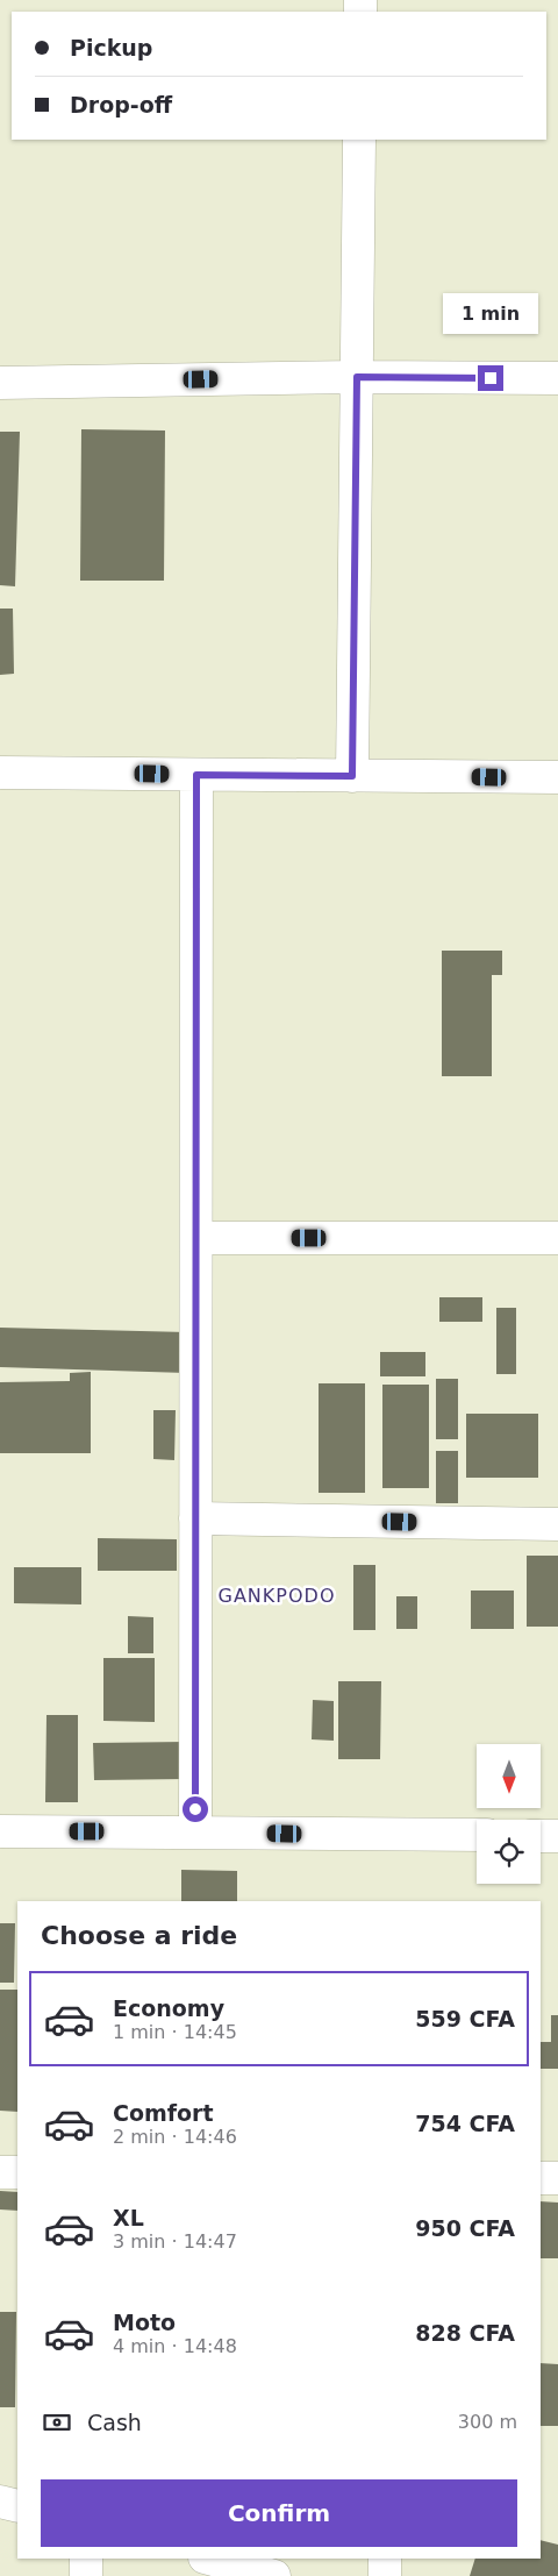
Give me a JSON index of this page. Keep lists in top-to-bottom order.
{
  "districts": ["GANKPODO"],
  "north": "bottom",
  "page": {
    "banner": ["Pickup", "Drop-off"],
    "bubble": "1 min",
    "heading": "Choose a ride",
    "list": [
      {
        "name": "Economy",
        "note": "1 min · 14:45",
        "value": "559 CFA"
      },
      {
        "name": "Comfort",
        "note": "2 min · 14:46",
        "value": "754 CFA"
      },
      {
        "name": "XL",
        "note": "3 min · 14:47",
        "value": "950 CFA"
      },
      {
        "name": "Moto",
        "note": "4 min · 14:48",
        "value": "828 CFA"
      }
    ],
    "pay": ["Cash", "300 m"],
    "buttons": "Confirm"
  }
}
